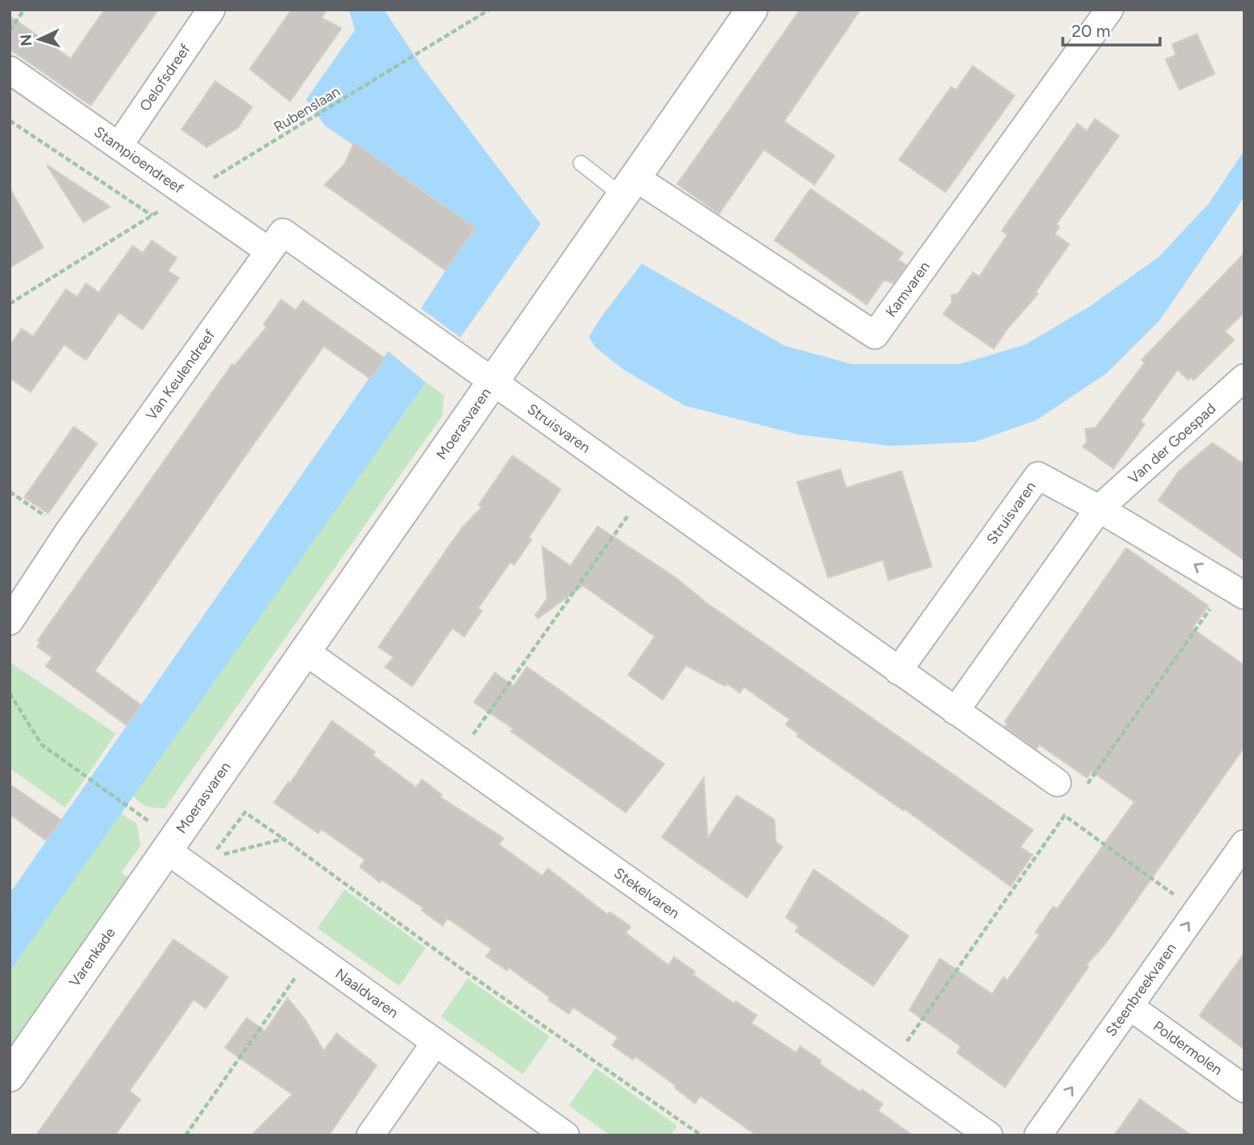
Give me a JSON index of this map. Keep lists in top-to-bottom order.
{
  "streets": {
    "street": [
      "Oelofsdreef",
      "Stampioendreef",
      "Kamvaren",
      "Van Keulendreef",
      "Moerasvaren",
      "Struisvaren",
      "Van der Goespad",
      "Stekelvaren",
      "Varenkade",
      "Steenbreekvaren",
      "Naaldvaren",
      "Poldermolen"
    ],
    "path": ["Rubenslaan"]
  },
  "crossings": [
    ["Oelofsdreef", "Stampioendreef"],
    ["Rubenslaan", "Stampioendreef"],
    ["Stampioendreef", "Van Keulendreef"],
    ["Kamvaren", "Moerasvaren"],
    ["Van Keulendreef", "Moerasvaren"],
    ["Van Keulendreef", "Struisvaren"],
    ["Moerasvaren", "Struisvaren"],
    ["Moerasvaren", "Stekelvaren"],
    ["Moerasvaren", "Varenkade"],
    ["Moerasvaren", "Naaldvaren"],
    ["Struisvaren", "Van der Goespad"],
    ["Varenkade", "Naaldvaren"],
    ["Steenbreekvaren", "Poldermolen"]
  ],
  "one_way": ["Steenbreekvaren"],
  "scale_bar": "20 m",
  "north": "left"
}
